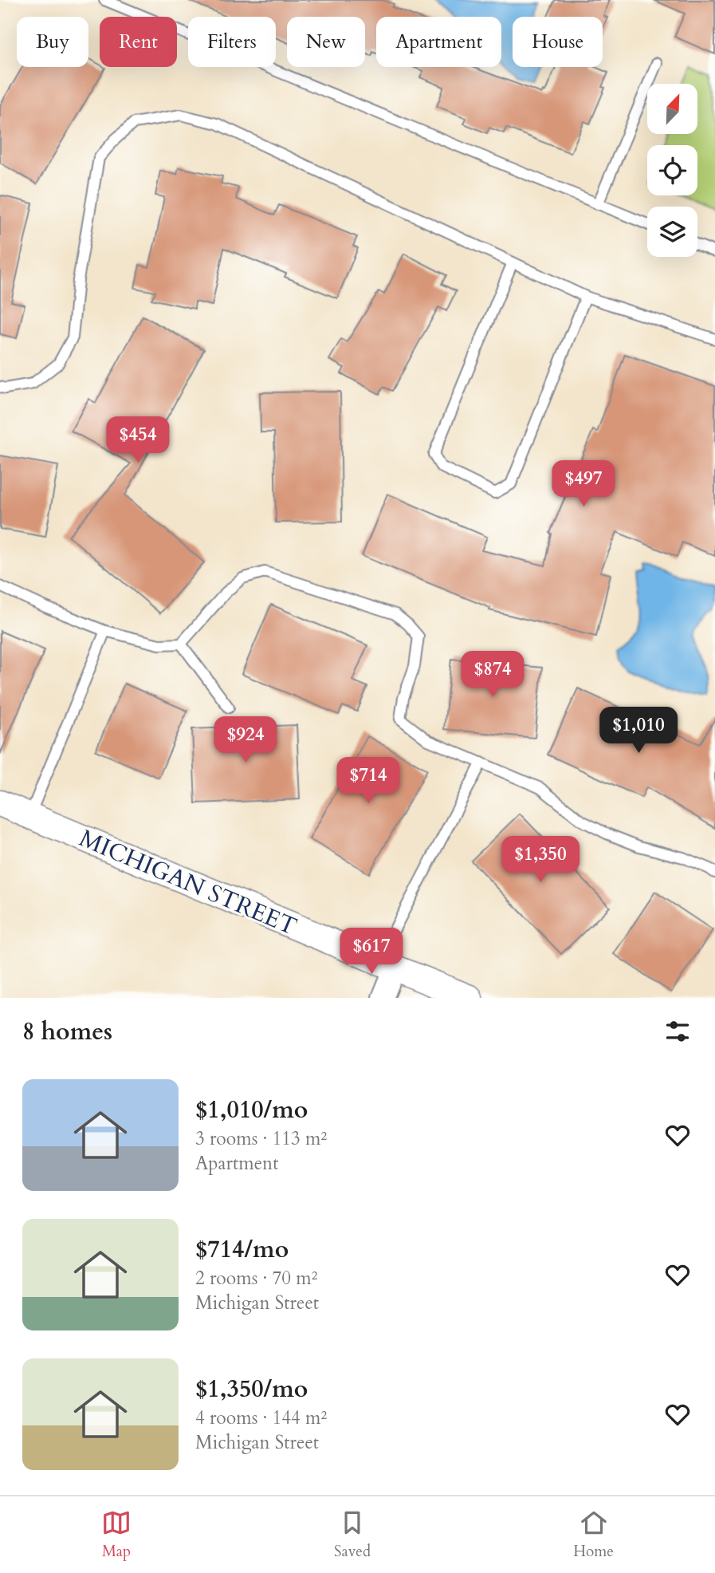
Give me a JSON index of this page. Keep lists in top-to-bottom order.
{
  "streets": {
    "street": ["MICHIGAN STREET"]
  },
  "north": "top right",
  "page": {
    "chip": [
      "Buy",
      "Rent",
      "Filters",
      "New",
      "Apartment",
      "House"
    ],
    "price": [
      "$454",
      "$497",
      "$874",
      "$1,010",
      "$924",
      "$714",
      "$1,350",
      "$617"
    ],
    "heading": "8 homes",
    "list": [
      {
        "name": "$1,010/mo",
        "note": "3 rooms · 113 m² · Apartment"
      },
      {
        "name": "$714/mo",
        "note": "2 rooms · 70 m² · Michigan Street"
      },
      {
        "name": "$1,350/mo",
        "note": "4 rooms · 144 m² · Michigan Street"
      }
    ],
    "tabs": ["Map", "Saved", "Home"]
  }
}
